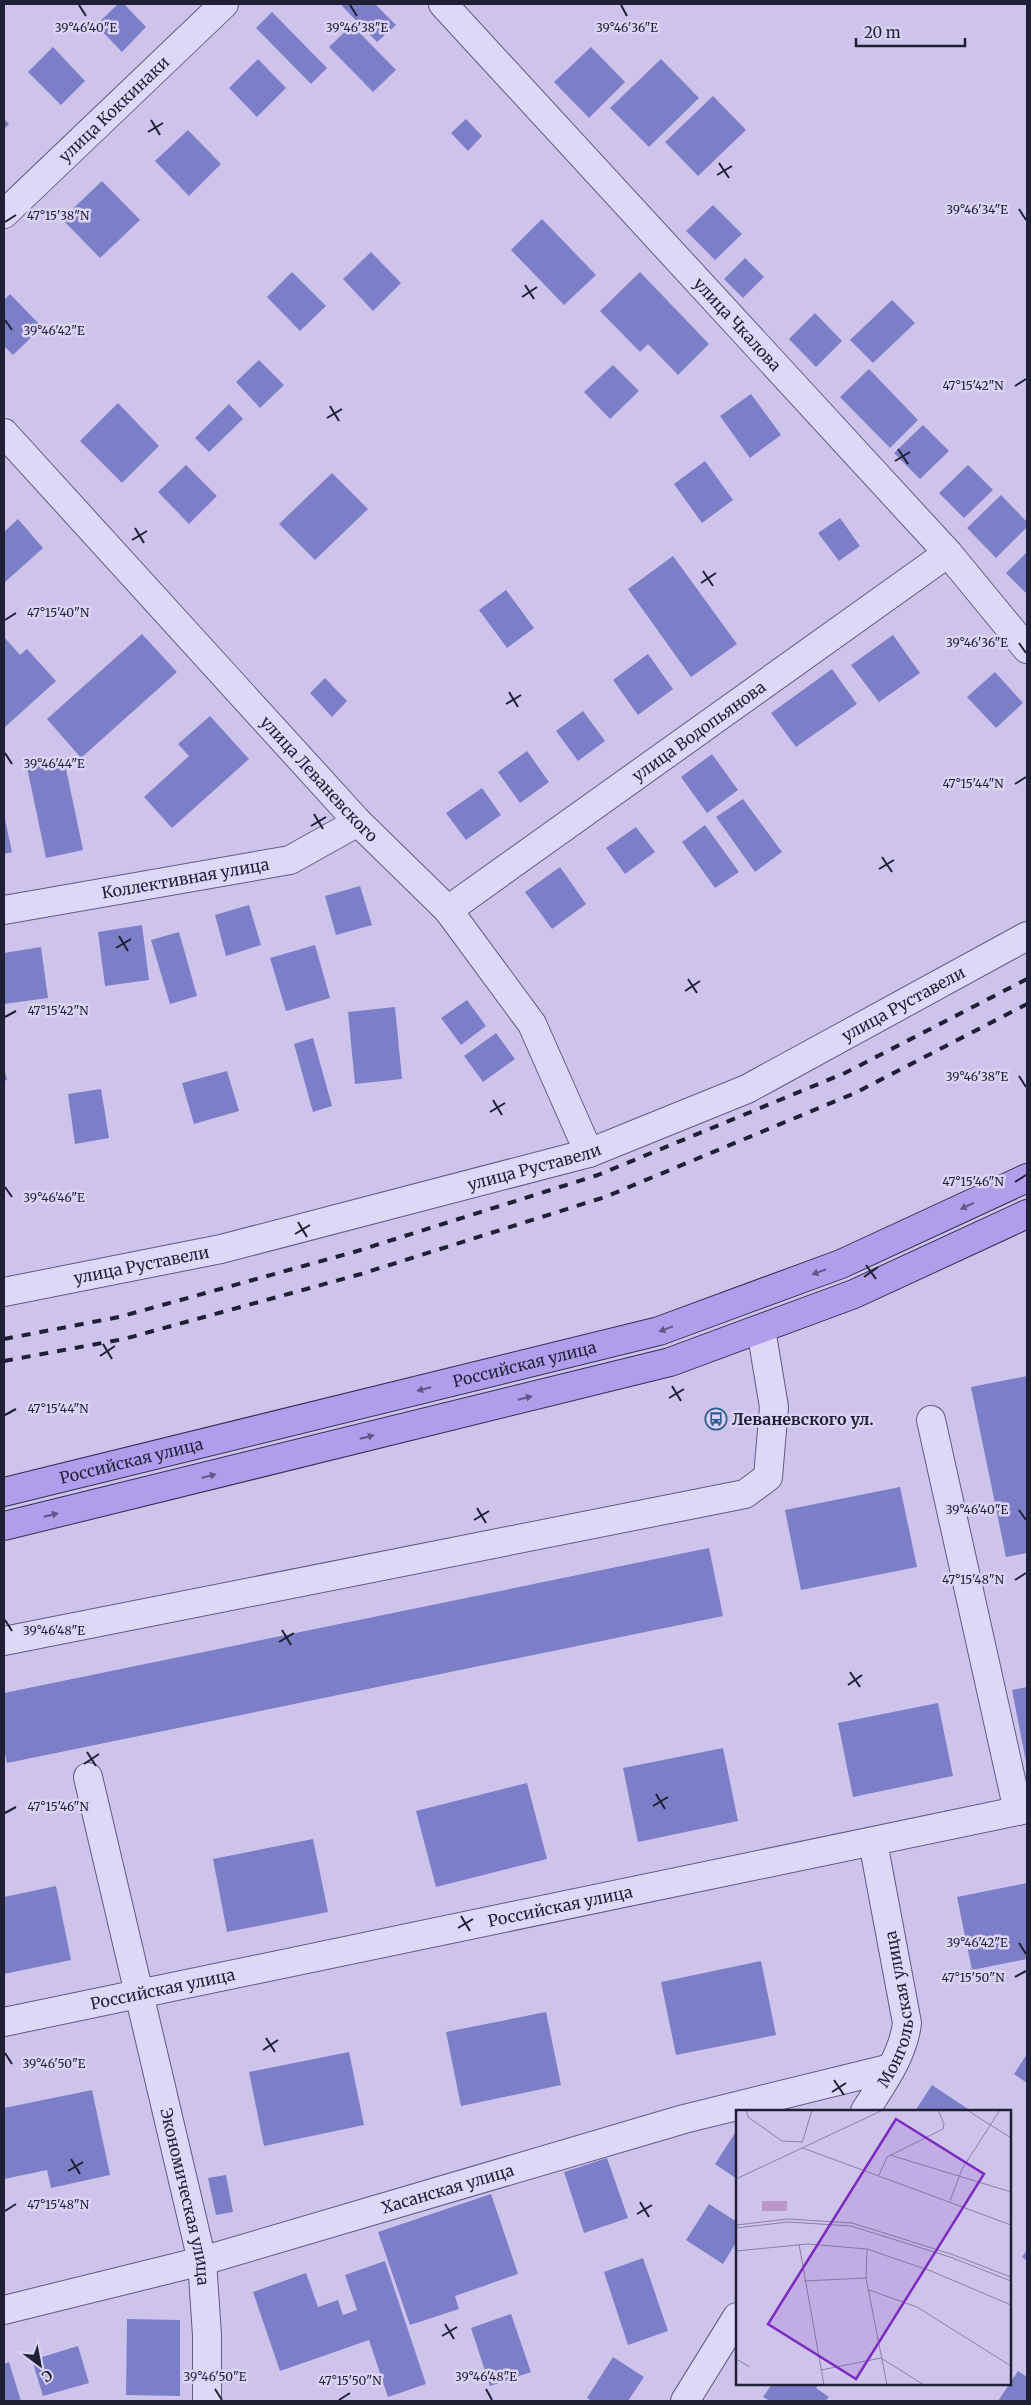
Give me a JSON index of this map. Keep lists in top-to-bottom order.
{
  "streets": {
    "main road": ["Российская улица"],
    "street": [
      "улица Коккинаки",
      "улица Чкалова",
      "улица Водопьянова",
      "улица Леваневского",
      "Коллективная улица",
      "улица Руставели",
      "Монгольская улица",
      "Хасанская улица",
      "Экономическая улица"
    ]
  },
  "crossings": [
    ["улица Чкалова", "улица Водопьянова"],
    ["улица Водопьянова", "улица Леваневского"],
    ["улица Леваневского", "Коллективная улица"],
    ["улица Леваневского", "улица Руставели"],
    ["Российская улица", "Монгольская улица"],
    ["Российская улица", "Экономическая улица"],
    ["Монгольская улица", "Хасанская улица"],
    ["Хасанская улица", "Экономическая улица"]
  ],
  "places": {
    "bus stop": ["Леваневского ул."]
  },
  "scale_bar": "20 m",
  "north": "bottom right",
  "coordinates": [
    "39°46'38\"E",
    "39°46'40\"E",
    "39°46'36\"E",
    "39°46'34\"E",
    "47°15'38\"N",
    "39°46'42\"E",
    "47°15'42\"N",
    "47°15'40\"N",
    "39°46'44\"E",
    "47°15'44\"N",
    "47°15'46\"N",
    "39°46'46\"E",
    "47°15'48\"N",
    "39°46'48\"E",
    "47°15'50\"N",
    "39°46'50\"E"
  ]
}
